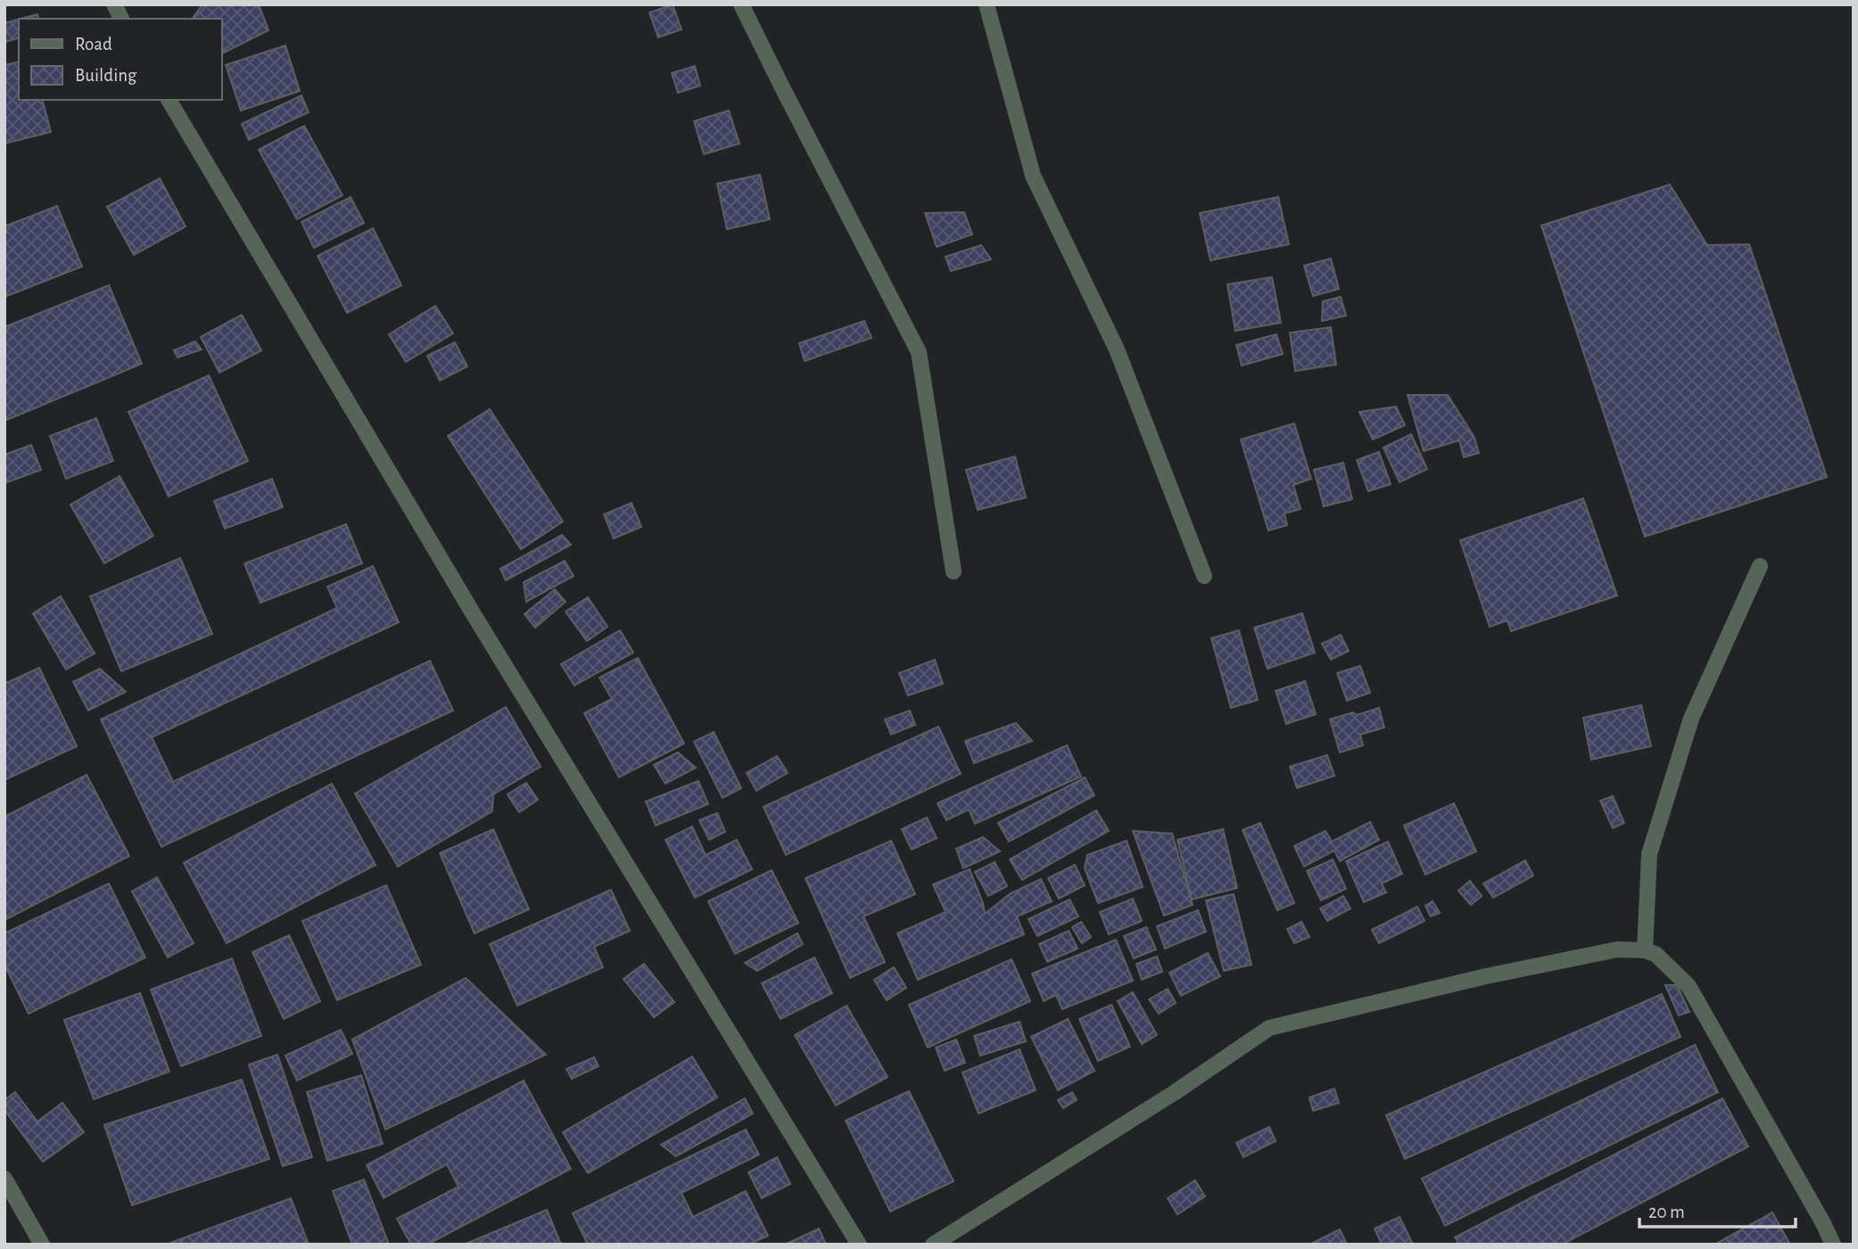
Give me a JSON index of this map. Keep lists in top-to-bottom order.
{
  "legend": ["Road", "Building"],
  "scale_bar": "20 m"
}
